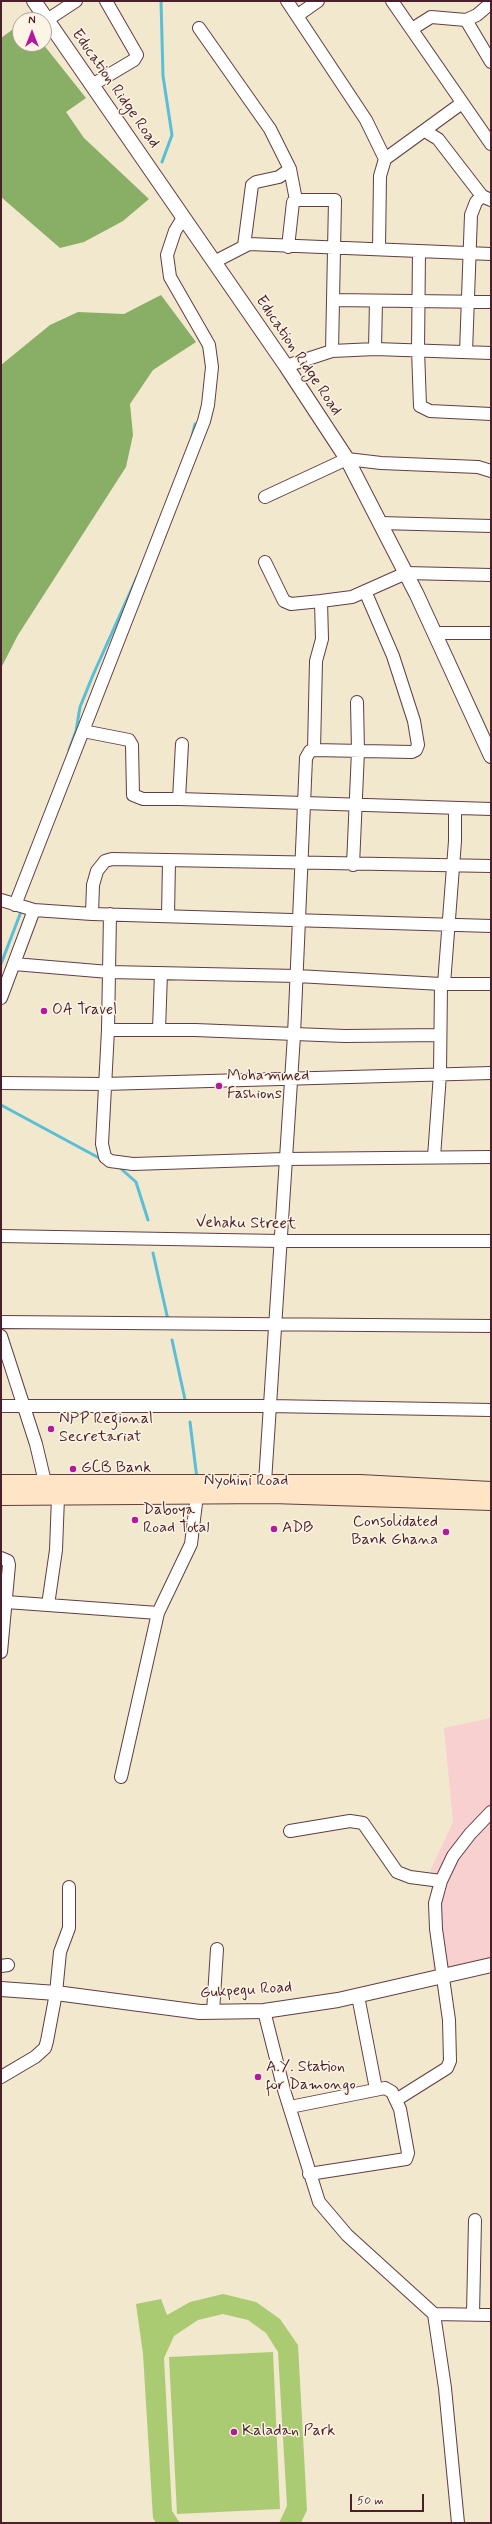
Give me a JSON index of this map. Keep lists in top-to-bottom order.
{
  "streets": {
    "main road": ["Nyohini Road"],
    "street": ["Education Ridge Road", "Vehaku Street", "Gukpegu Road"]
  },
  "places": [
    "OA Travel",
    "Mohammed Fashions",
    "NPP Regional Secretariat",
    "GCB Bank",
    "Daboya Road Total",
    "ADB",
    "Consolidated Bank Ghana",
    "A.Y. Station for Damongo",
    "Kaladan Park"
  ],
  "scale_bar": "50 m",
  "north": "top"
}
